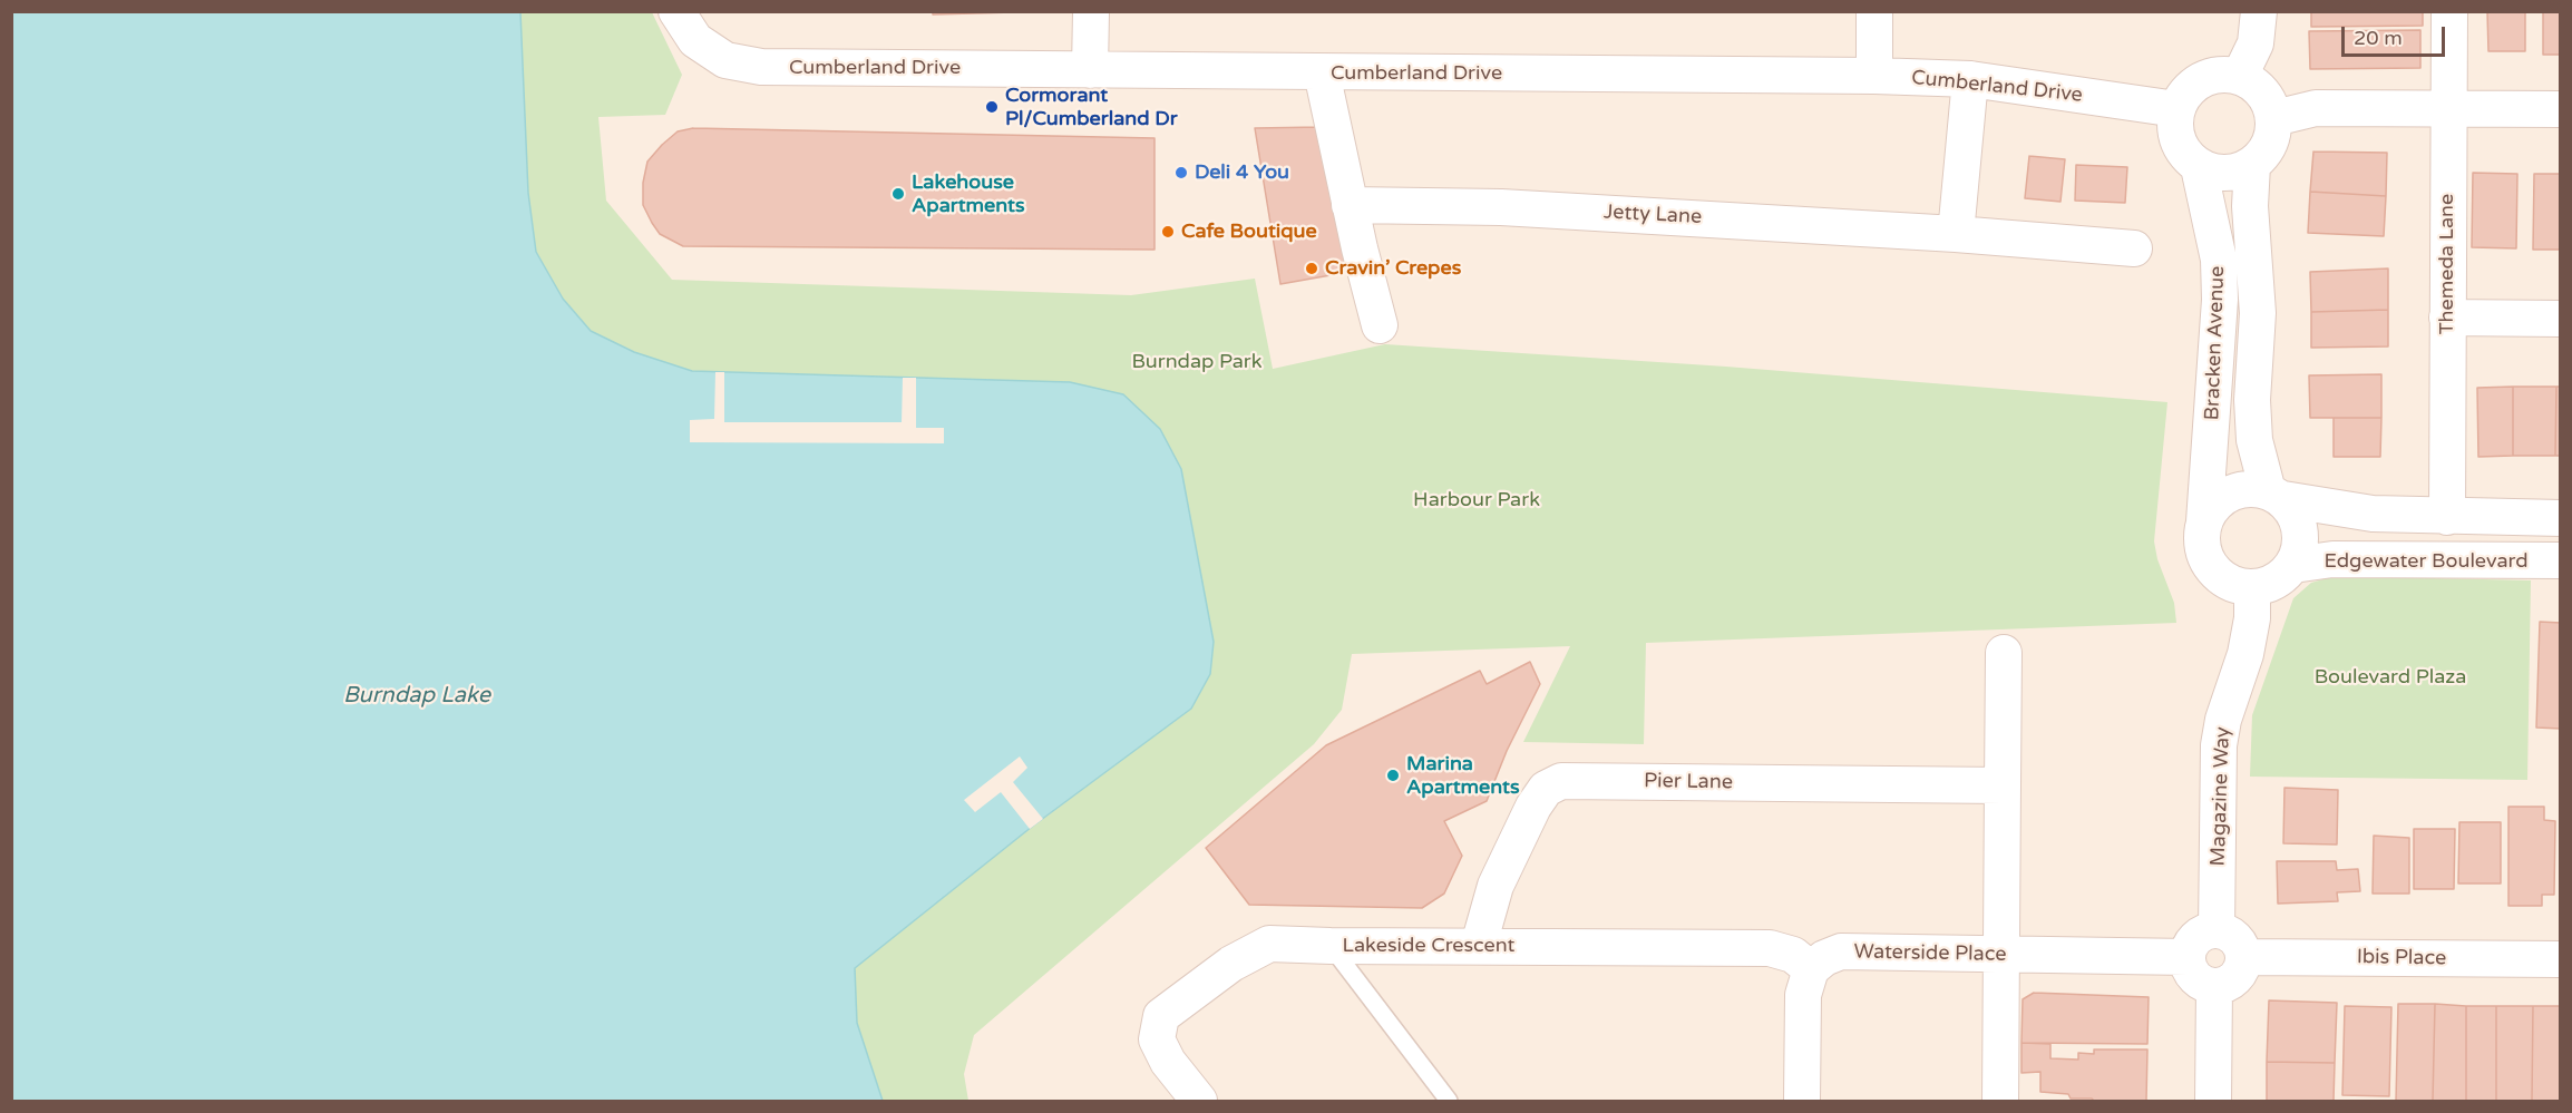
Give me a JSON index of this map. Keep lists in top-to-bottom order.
{
  "streets": {
    "street": [
      "Cumberland Drive",
      "Jetty Lane",
      "Themeda Lane",
      "Bracken Avenue",
      "Edgewater Boulevard",
      "Pier Lane",
      "Magazine Way",
      "Lakeside Crescent",
      "Waterside Place",
      "Ibis Place"
    ]
  },
  "crossings": [
    ["Cumberland Drive", "Bracken Avenue"],
    ["Bracken Avenue", "Edgewater Boulevard"],
    ["Bracken Avenue", "Magazine Way"],
    ["Edgewater Boulevard", "Magazine Way"],
    ["Pier Lane", "Lakeside Crescent"],
    ["Magazine Way", "Waterside Place"],
    ["Magazine Way", "Ibis Place"],
    ["Lakeside Crescent", "Waterside Place"],
    ["Waterside Place", "Ibis Place"]
  ],
  "water": ["Burndap Lake"],
  "parks": ["Burndap Park", "Harbour Park", "Boulevard Plaza"],
  "places": [
    "Cormorant Pl/Cumberland Dr",
    "Deli 4 You",
    "Lakehouse Apartments",
    "Cafe Boutique",
    "Cravin’ Crepes",
    "Marina Apartments"
  ],
  "scale_bar": "20 m"
}
